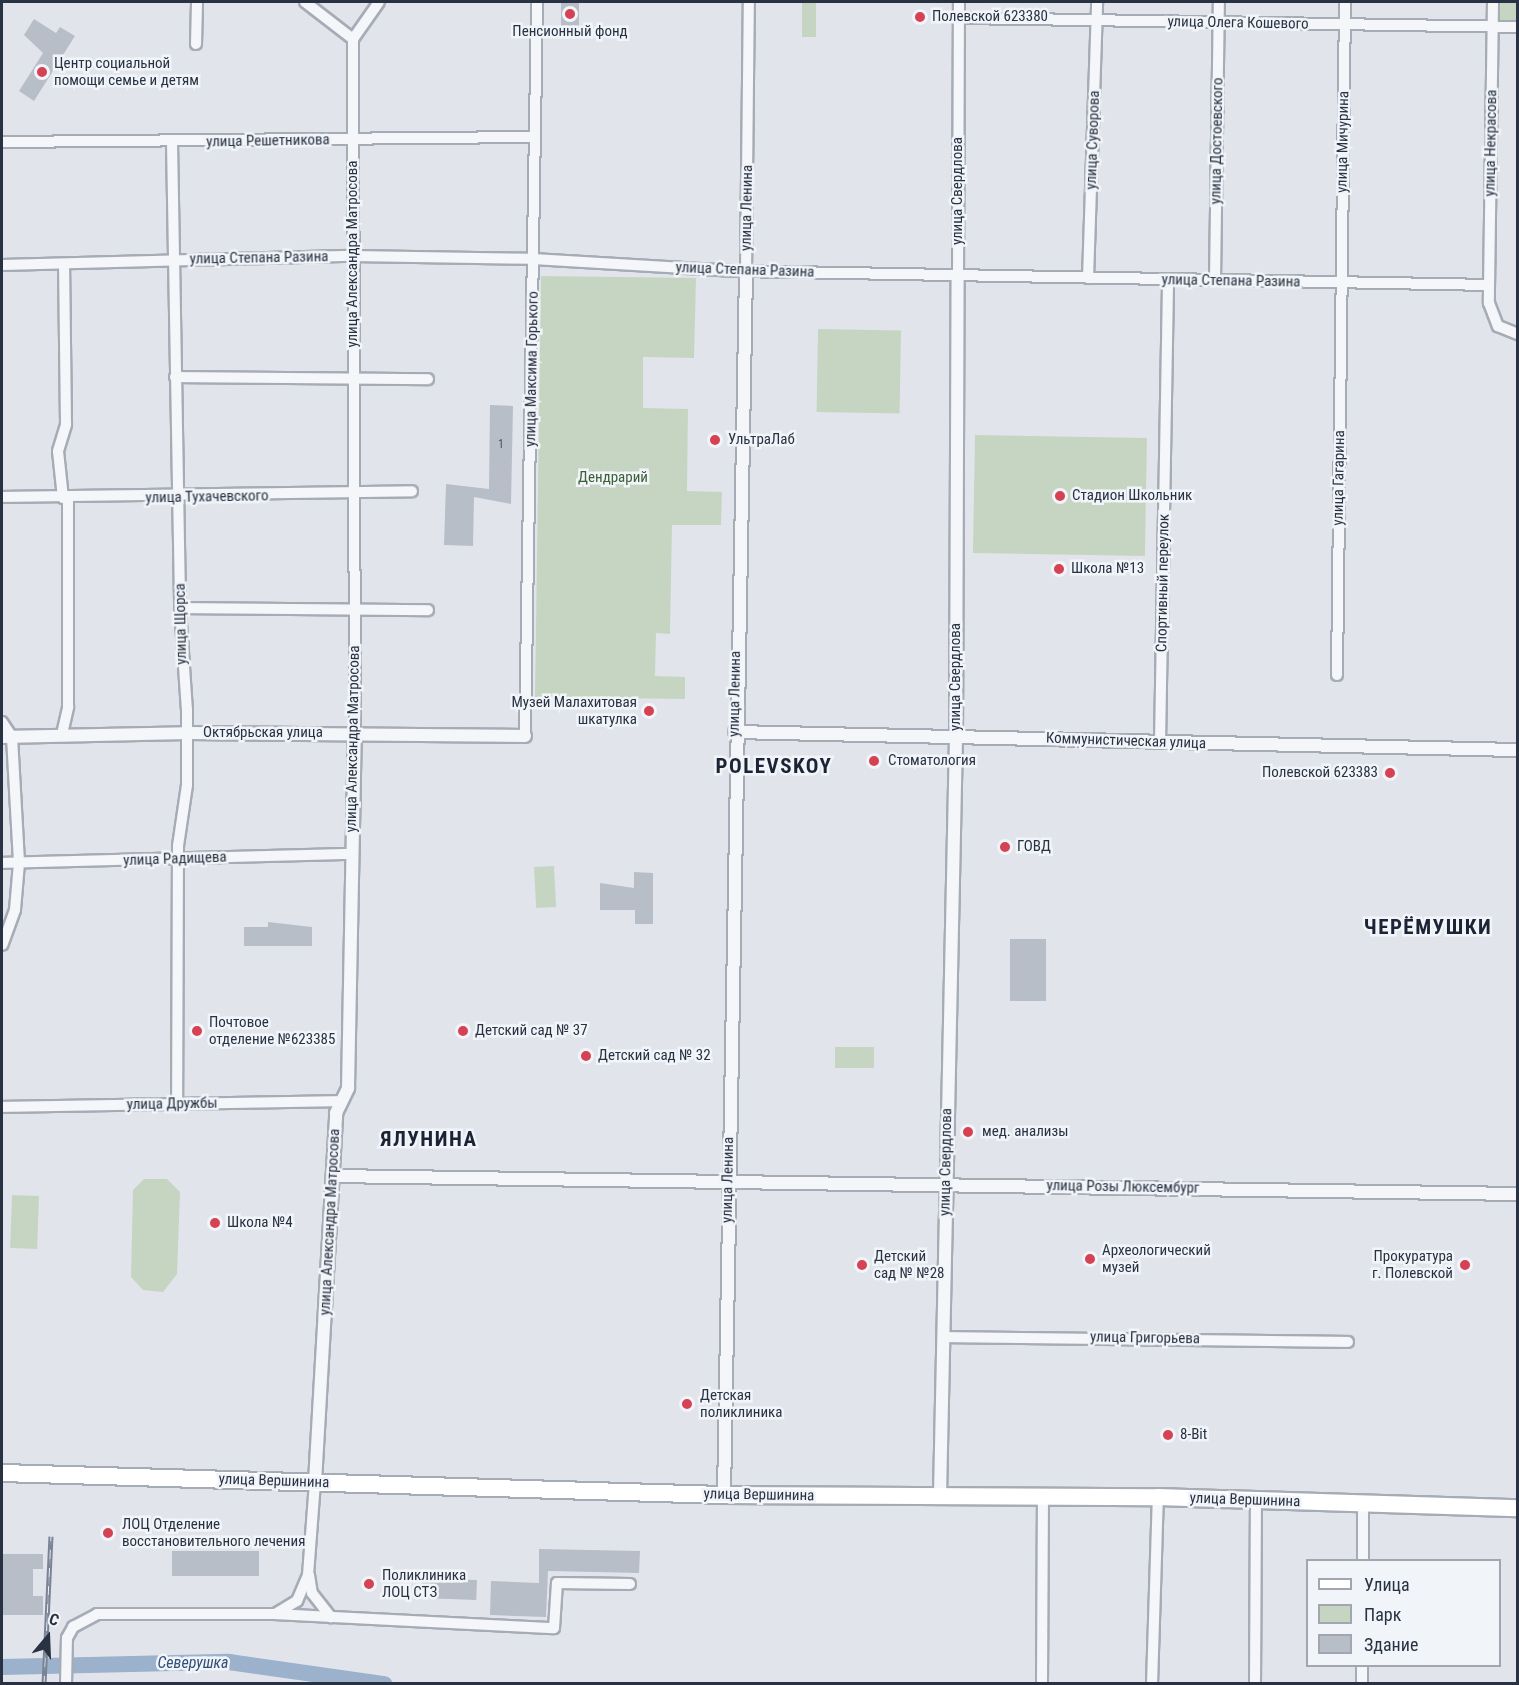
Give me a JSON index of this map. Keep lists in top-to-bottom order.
{
  "streets": {
    "main road": ["улица Вершинина"],
    "street": [
      "улица Олега Кошевого",
      "улица Суворова",
      "улица Решетникова",
      "улица Достоевского",
      "улица Мичурина",
      "улица Некрасова",
      "улица Свердлова",
      "улица Ленина",
      "улица Александра Матросова",
      "улица Степана Разина",
      "улица Максима Горького",
      "улица Гагарина",
      "улица Тухачевского",
      "Спортивный переулок",
      "улица Щорса",
      "Октябрьская улица",
      "Коммунистическая улица",
      "улица Радищева",
      "улица Дружбы",
      "улица Розы Люксембург",
      "улица Григорьева"
    ]
  },
  "crossings": [
    ["улица Олега Кошевого", "улица Суворова"],
    ["улица Олега Кошевого", "улица Достоевского"],
    ["улица Олега Кошевого", "улица Мичурина"],
    ["улица Олега Кошевого", "улица Некрасова"],
    ["улица Олега Кошевого", "улица Свердлова"],
    ["улица Суворова", "улица Степана Разина"],
    ["улица Решетникова", "улица Александра Матросова"],
    ["улица Решетникова", "улица Максима Горького"],
    ["улица Решетникова", "улица Щорса"],
    ["улица Достоевского", "улица Степана Разина"],
    ["улица Мичурина", "улица Степана Разина"],
    ["улица Мичурина", "улица Гагарина"],
    ["улица Некрасова", "улица Степана Разина"],
    ["улица Свердлова", "улица Степана Разина"],
    ["улица Свердлова", "Коммунистическая улица"],
    ["улица Свердлова", "улица Розы Люксембург"],
    ["улица Свердлова", "улица Григорьева"],
    ["улица Свердлова", "улица Вершинина"],
    ["улица Ленина", "улица Степана Разина"],
    ["улица Ленина", "Коммунистическая улица"],
    ["улица Ленина", "улица Розы Люксембург"],
    ["улица Ленина", "улица Вершинина"],
    ["улица Александра Матросова", "улица Степана Разина"],
    ["улица Александра Матросова", "улица Тухачевского"],
    ["улица Александра Матросова", "Октябрьская улица"],
    ["улица Александра Матросова", "улица Радищева"],
    ["улица Александра Матросова", "улица Дружбы"],
    ["улица Александра Матросова", "улица Розы Люксембург"],
    ["улица Александра Матросова", "улица Вершинина"],
    ["улица Степана Разина", "улица Максима Горького"],
    ["улица Степана Разина", "улица Гагарина"],
    ["улица Степана Разина", "Спортивный переулок"],
    ["улица Степана Разина", "улица Щорса"],
    ["улица Максима Горького", "Октябрьская улица"],
    ["улица Тухачевского", "улица Щорса"],
    ["Спортивный переулок", "Коммунистическая улица"],
    ["улица Щорса", "Октябрьская улица"],
    ["улица Щорса", "улица Радищева"],
    ["улица Щорса", "улица Дружбы"]
  ],
  "districts": ["POLEVSKOY", "ЧЕРЁМУШКИ", "ЯЛУНИНА"],
  "water": ["Северушка"],
  "parks": ["Дендрарий"],
  "places": [
    "Пенсионный фонд",
    "Полевской 623380",
    "Центр социальной помощи семье и детям",
    "УльтраЛаб",
    "Стадион Школьник",
    "Школа №13",
    "Музей Малахитовая шкатулка",
    "Стоматология",
    "Полевской 623383",
    "ГОВД",
    "Почтовое отделение №623385",
    "Детский сад № 37",
    "Детский сад № 32",
    "мед. анализы",
    "Школа №4",
    "Археологический музей",
    "Детский сад № №28",
    "Прокуратура г. Полевской",
    "Детская поликлиника",
    "8-Bit",
    "ЛОЦ Отделение восстановительного лечения",
    "Поликлиника ЛОЦ СТЗ"
  ],
  "house_numbers": ["1"],
  "legend": ["Улица", "Парк", "Здание"],
  "north": "top"
}
